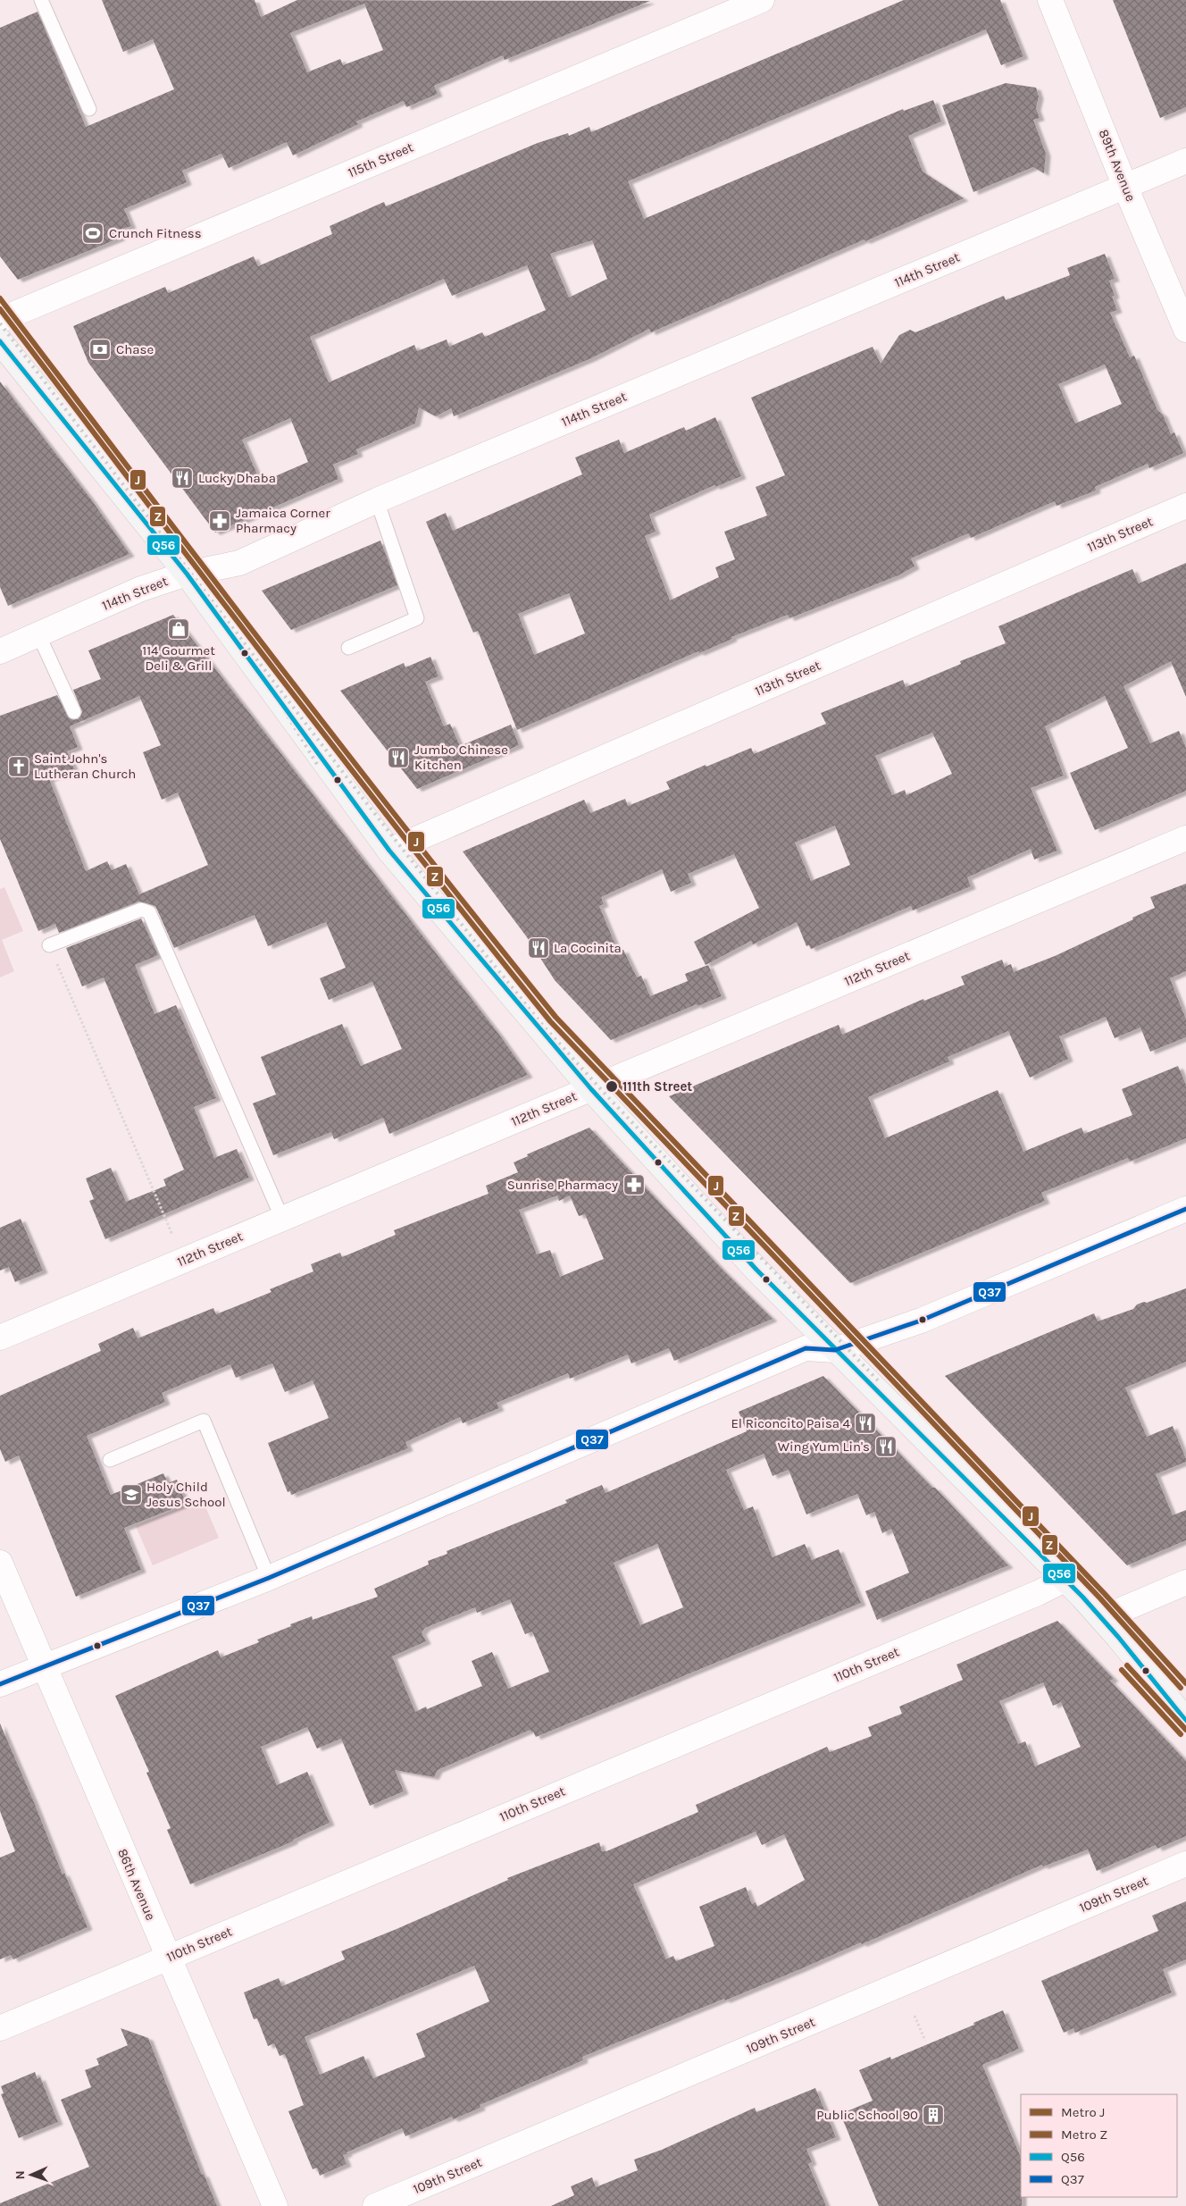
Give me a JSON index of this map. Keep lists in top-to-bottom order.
{
  "streets": {
    "street": [
      "115th Street",
      "89th Avenue",
      "114th Street",
      "113th Street",
      "112th Street",
      "110th Street",
      "86th Avenue",
      "109th Street"
    ]
  },
  "crossings": [
    ["89th Avenue", "114th Street"],
    ["110th Street", "86th Avenue"]
  ],
  "places": {
    "sports": ["Crunch Fitness"],
    "bank": ["Chase"],
    "restaurant": [
      "Lucky Dhaba",
      "Jumbo Chinese Kitchen",
      "La Cocinita",
      "El Riconcito Paisa 4",
      "Wing Yum Lin's"
    ],
    "pharmacy": ["Jamaica Corner Pharmacy", "Sunrise Pharmacy"],
    "shop": ["114 Gourmet Deli & Grill"],
    "church": ["Saint John's Lutheran Church"],
    "other": ["111th Street"],
    "school or university": ["Holy Child Jesus School"],
    "building": ["Public School 90"]
  },
  "lines": [
    "metro line J",
    "metro line Z",
    "transit line Q56",
    "transit line Q37"
  ],
  "legend": [
    "Metro J",
    "Metro Z",
    "Q56",
    "Q37"
  ],
  "north": "left"
}
